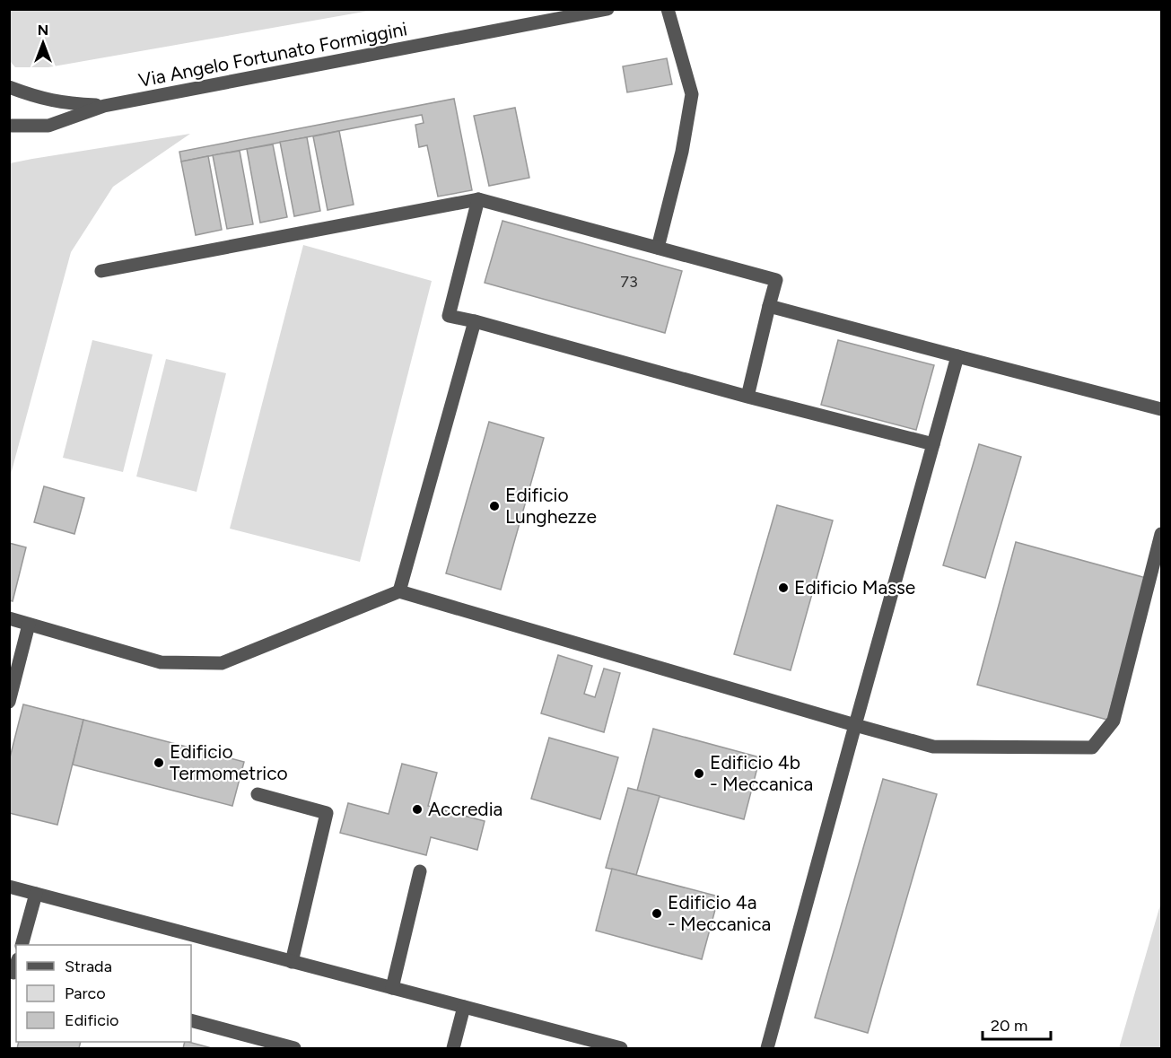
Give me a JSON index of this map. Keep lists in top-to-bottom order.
{
  "streets": {
    "street": ["Via Angelo Fortunato Formiggini"]
  },
  "places": [
    "Edificio Lunghezze",
    "Edificio Masse",
    "Edificio Termometrico",
    "Edificio 4b - Meccanica",
    "Accredia",
    "Edificio 4a - Meccanica"
  ],
  "house_numbers": ["73"],
  "legend": ["Strada", "Parco", "Edificio"],
  "scale_bar": "20 m",
  "north": "top"
}
